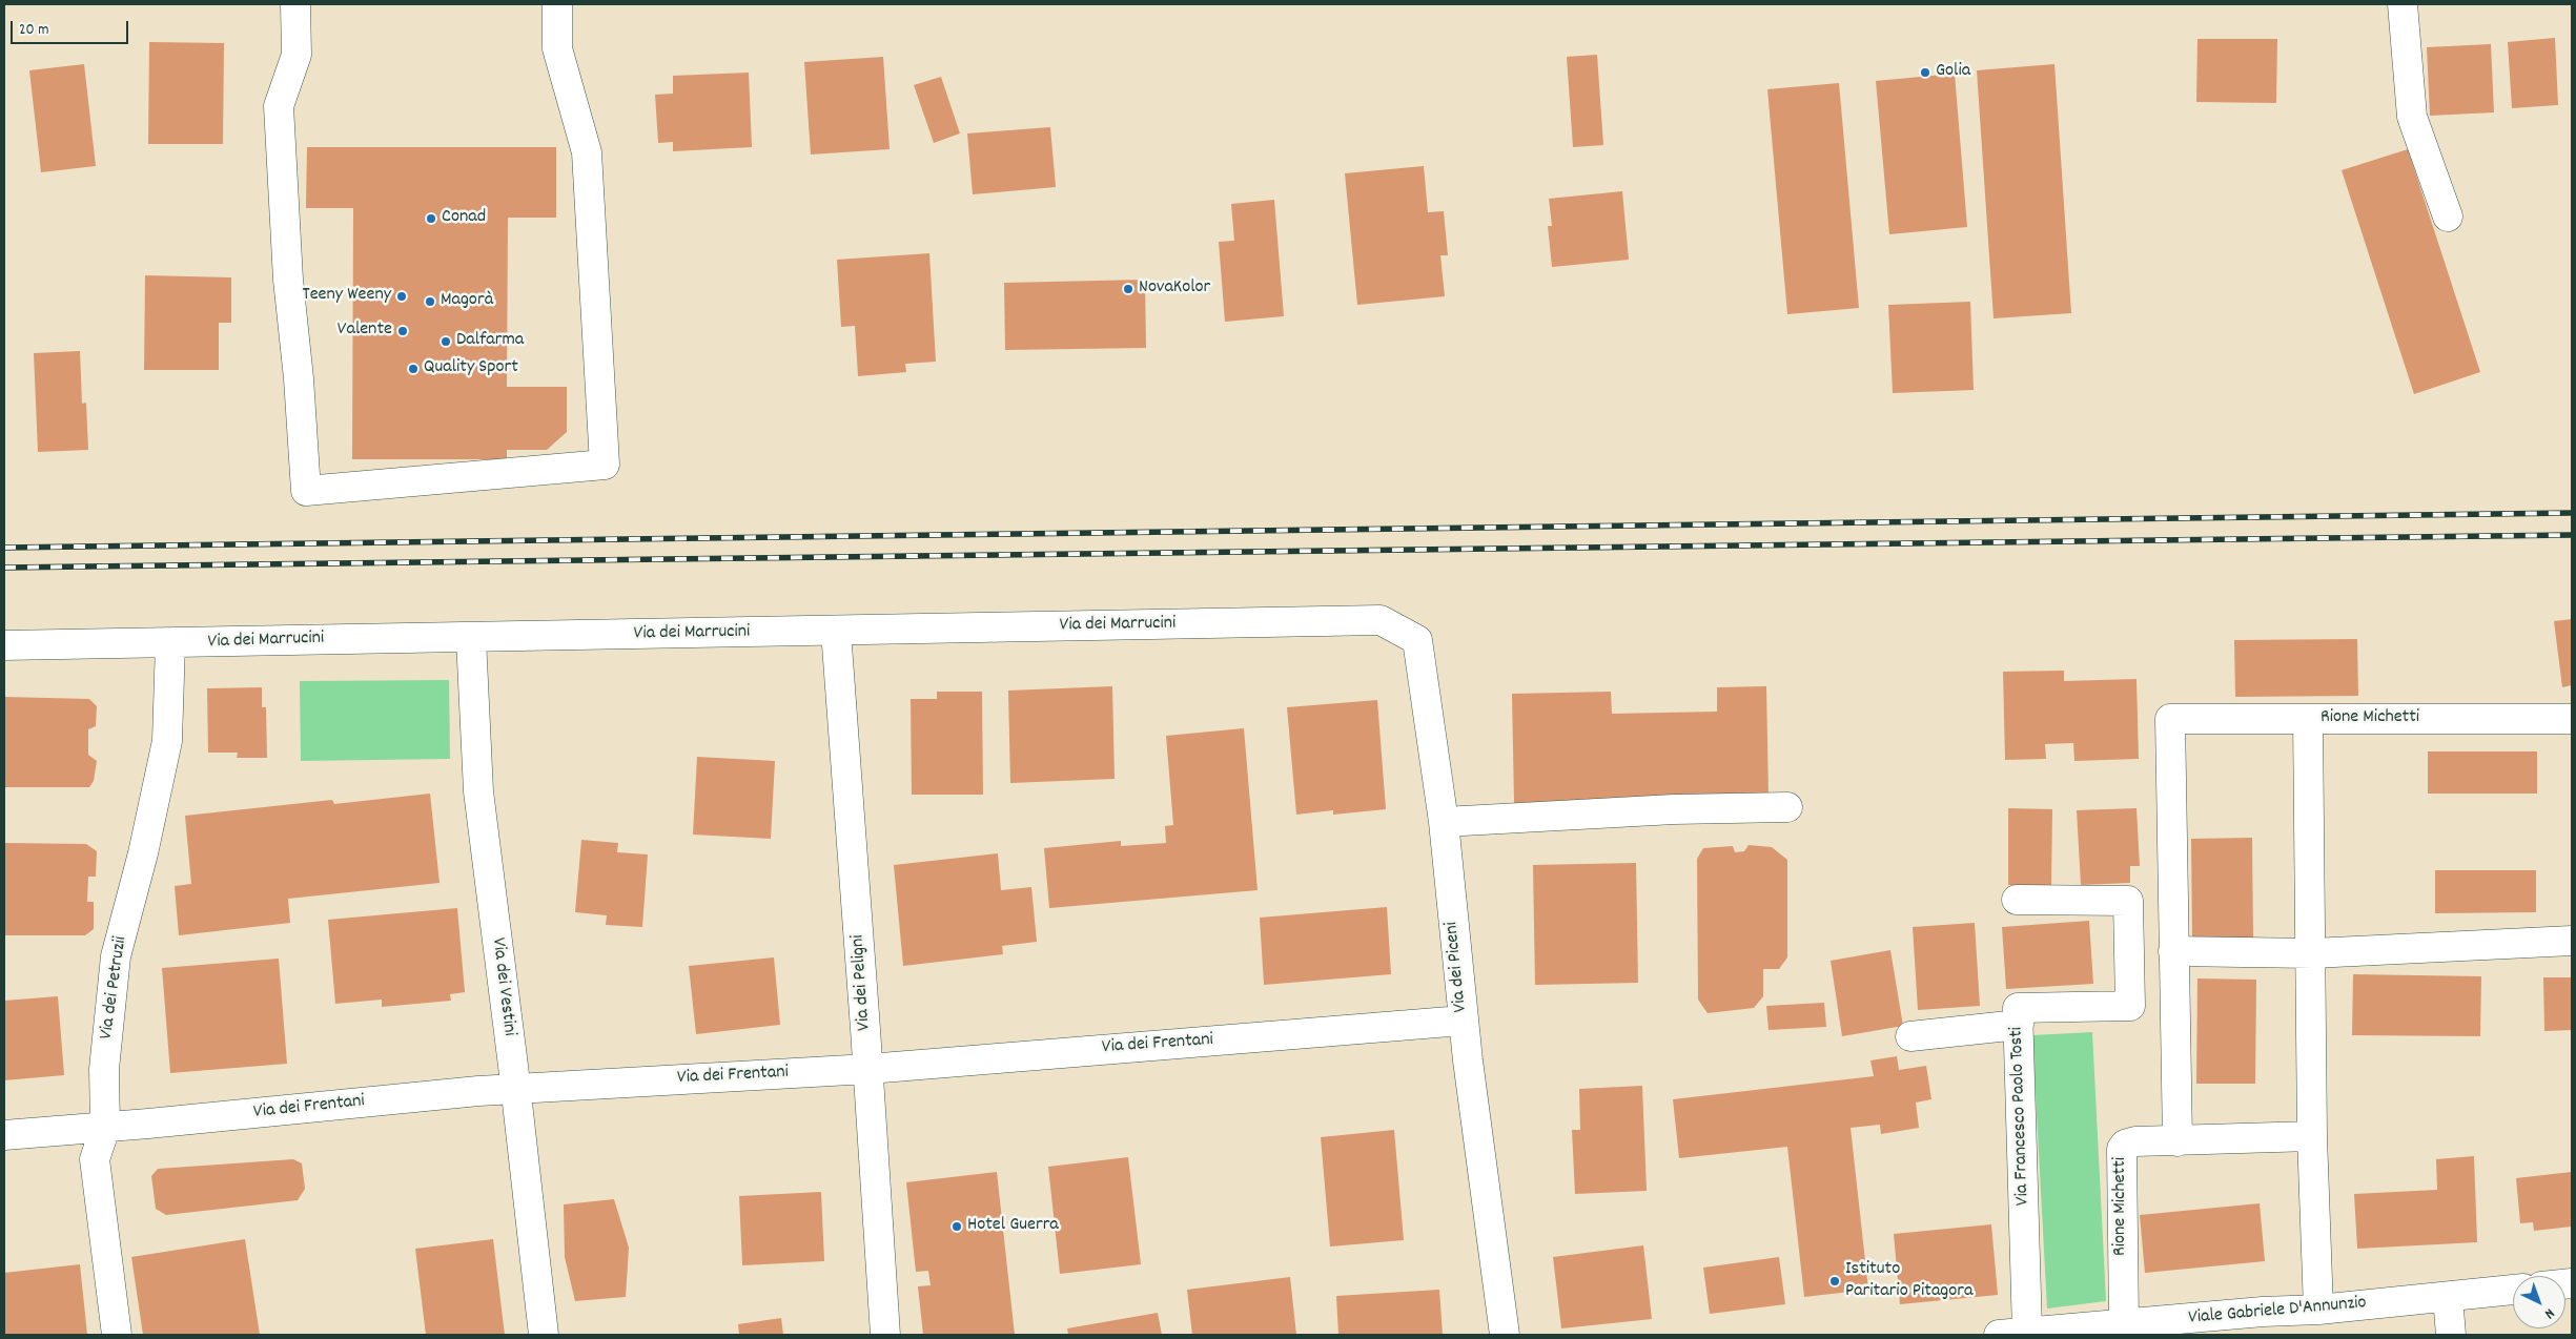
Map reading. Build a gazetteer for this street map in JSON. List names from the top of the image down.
{
  "streets": {
    "street": [
      "Via dei Marrucini",
      "Rione Michetti",
      "Via dei Piceni",
      "Via dei Peligni",
      "Via dei Vestini",
      "Via dei Petruzii",
      "Via dei Frentani",
      "Via Francesco Paolo Tosti",
      "Viale Gabriele D'Annunzio"
    ]
  },
  "crossings": [
    ["Via dei Marrucini", "Via dei Piceni"],
    ["Via dei Marrucini", "Via dei Peligni"],
    ["Via dei Marrucini", "Via dei Vestini"],
    ["Via dei Marrucini", "Via dei Petruzii"],
    ["Rione Michetti", "Viale Gabriele D'Annunzio"],
    ["Via dei Piceni", "Via dei Frentani"],
    ["Via dei Peligni", "Via dei Frentani"],
    ["Via dei Vestini", "Via dei Frentani"],
    ["Via dei Petruzii", "Via dei Frentani"],
    ["Via Francesco Paolo Tosti", "Viale Gabriele D'Annunzio"]
  ],
  "places": [
    "Golia",
    "Conad",
    "NovaKolor",
    "Teeny Weeny",
    "Magorà",
    "Valente",
    "Dalfarma",
    "Quality Sport",
    "Hotel Guerra",
    "Istituto Paritario Pitagora"
  ],
  "scale_bar": "20 m",
  "north": "bottom right"
}
